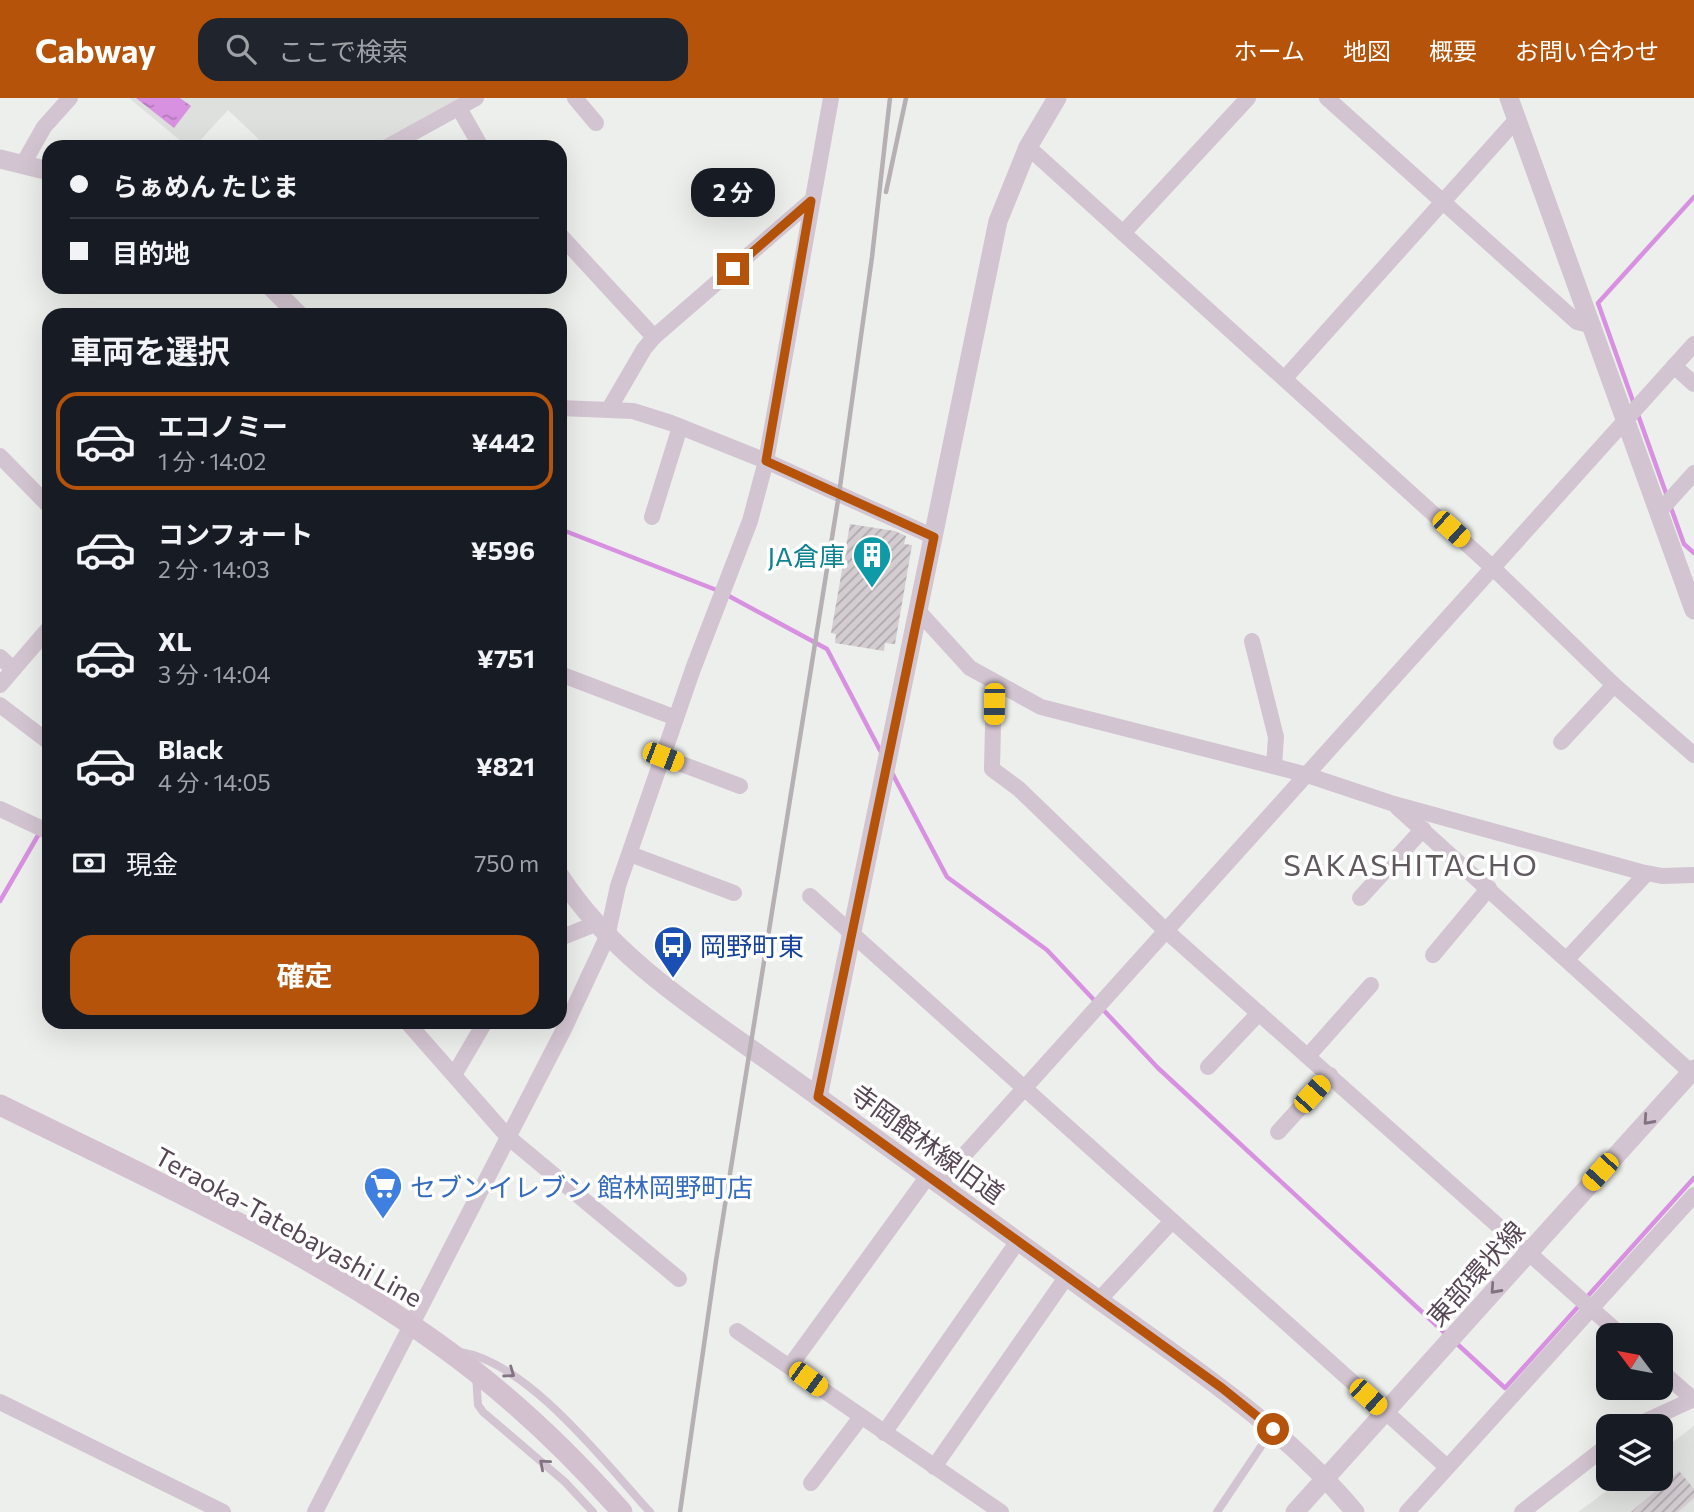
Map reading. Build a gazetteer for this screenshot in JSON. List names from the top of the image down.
{
  "streets": {
    "main road": ["Teraoka-Tatebayashi Line"],
    "street": ["寺岡館林線旧道", "東部環状線"]
  },
  "crossings": [
    ["寺岡館林線旧道", "東部環状線"]
  ],
  "districts": ["SAKASHITACHO"],
  "places": {
    "building": ["JA倉庫"],
    "bus stop": ["岡野町東"],
    "supermarket": ["セブンイレブン 館林岡野町店"]
  },
  "north": "top left",
  "page": {
    "header": "Cabway",
    "search": "ここで検索",
    "nav": [
      "ホーム",
      "地図",
      "概要",
      "お問い合わせ"
    ],
    "banner": ["らぁめん たじま", "目的地"],
    "bubble": "2 分",
    "heading": "車両を選択",
    "list": [
      {
        "name": "エコノミー",
        "note": "1 分 · 14:02",
        "value": "¥442"
      },
      {
        "name": "コンフォート",
        "note": "2 分 · 14:03",
        "value": "¥596"
      },
      {
        "name": "XL",
        "note": "3 分 · 14:04",
        "value": "¥751"
      },
      {
        "name": "Black",
        "note": "4 分 · 14:05",
        "value": "¥821"
      }
    ],
    "pay": ["現金", "750 m"],
    "buttons": "確定"
  }
}
